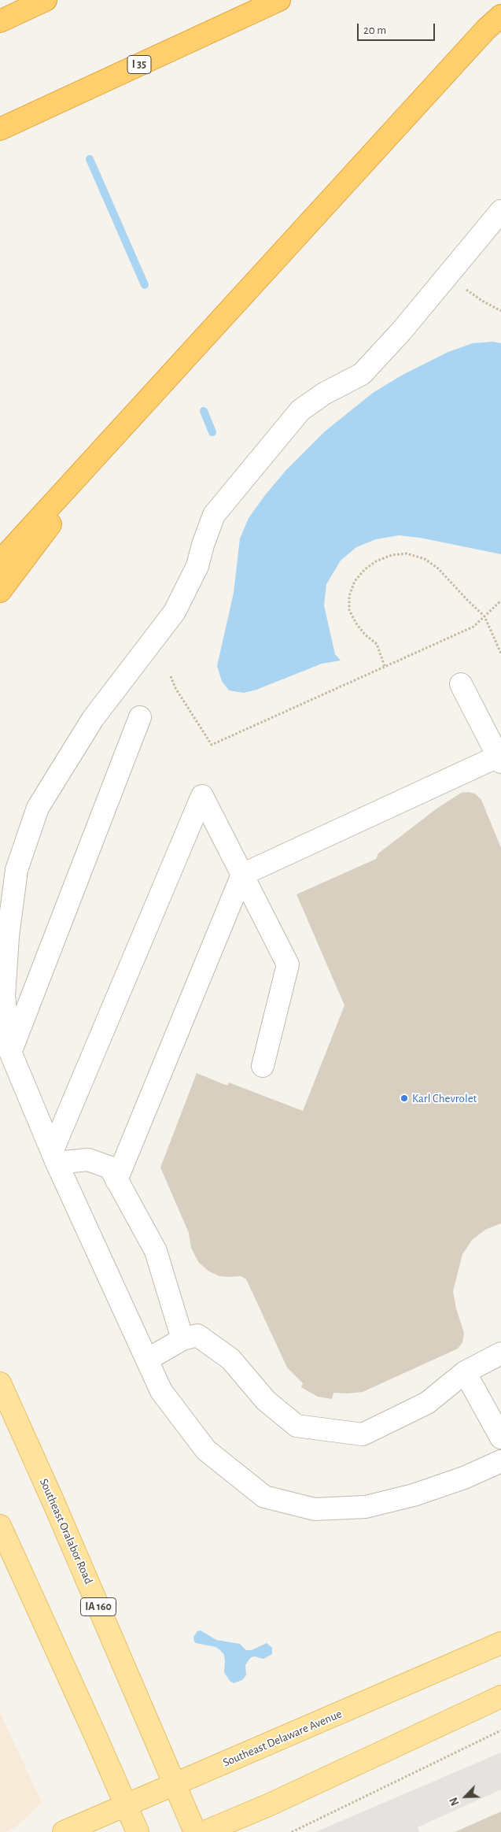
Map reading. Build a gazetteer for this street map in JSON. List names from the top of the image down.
{
  "streets": {
    "highway": ["I 35"],
    "main road": ["Southeast Oralabor Road", "IA 160", "Southeast Delaware Avenue"]
  },
  "crossings": [
    ["Southeast Oralabor Road", "Southeast Delaware Avenue"]
  ],
  "places": ["Karl Chevrolet"],
  "scale_bar": "20 m",
  "north": "bottom left"
}
